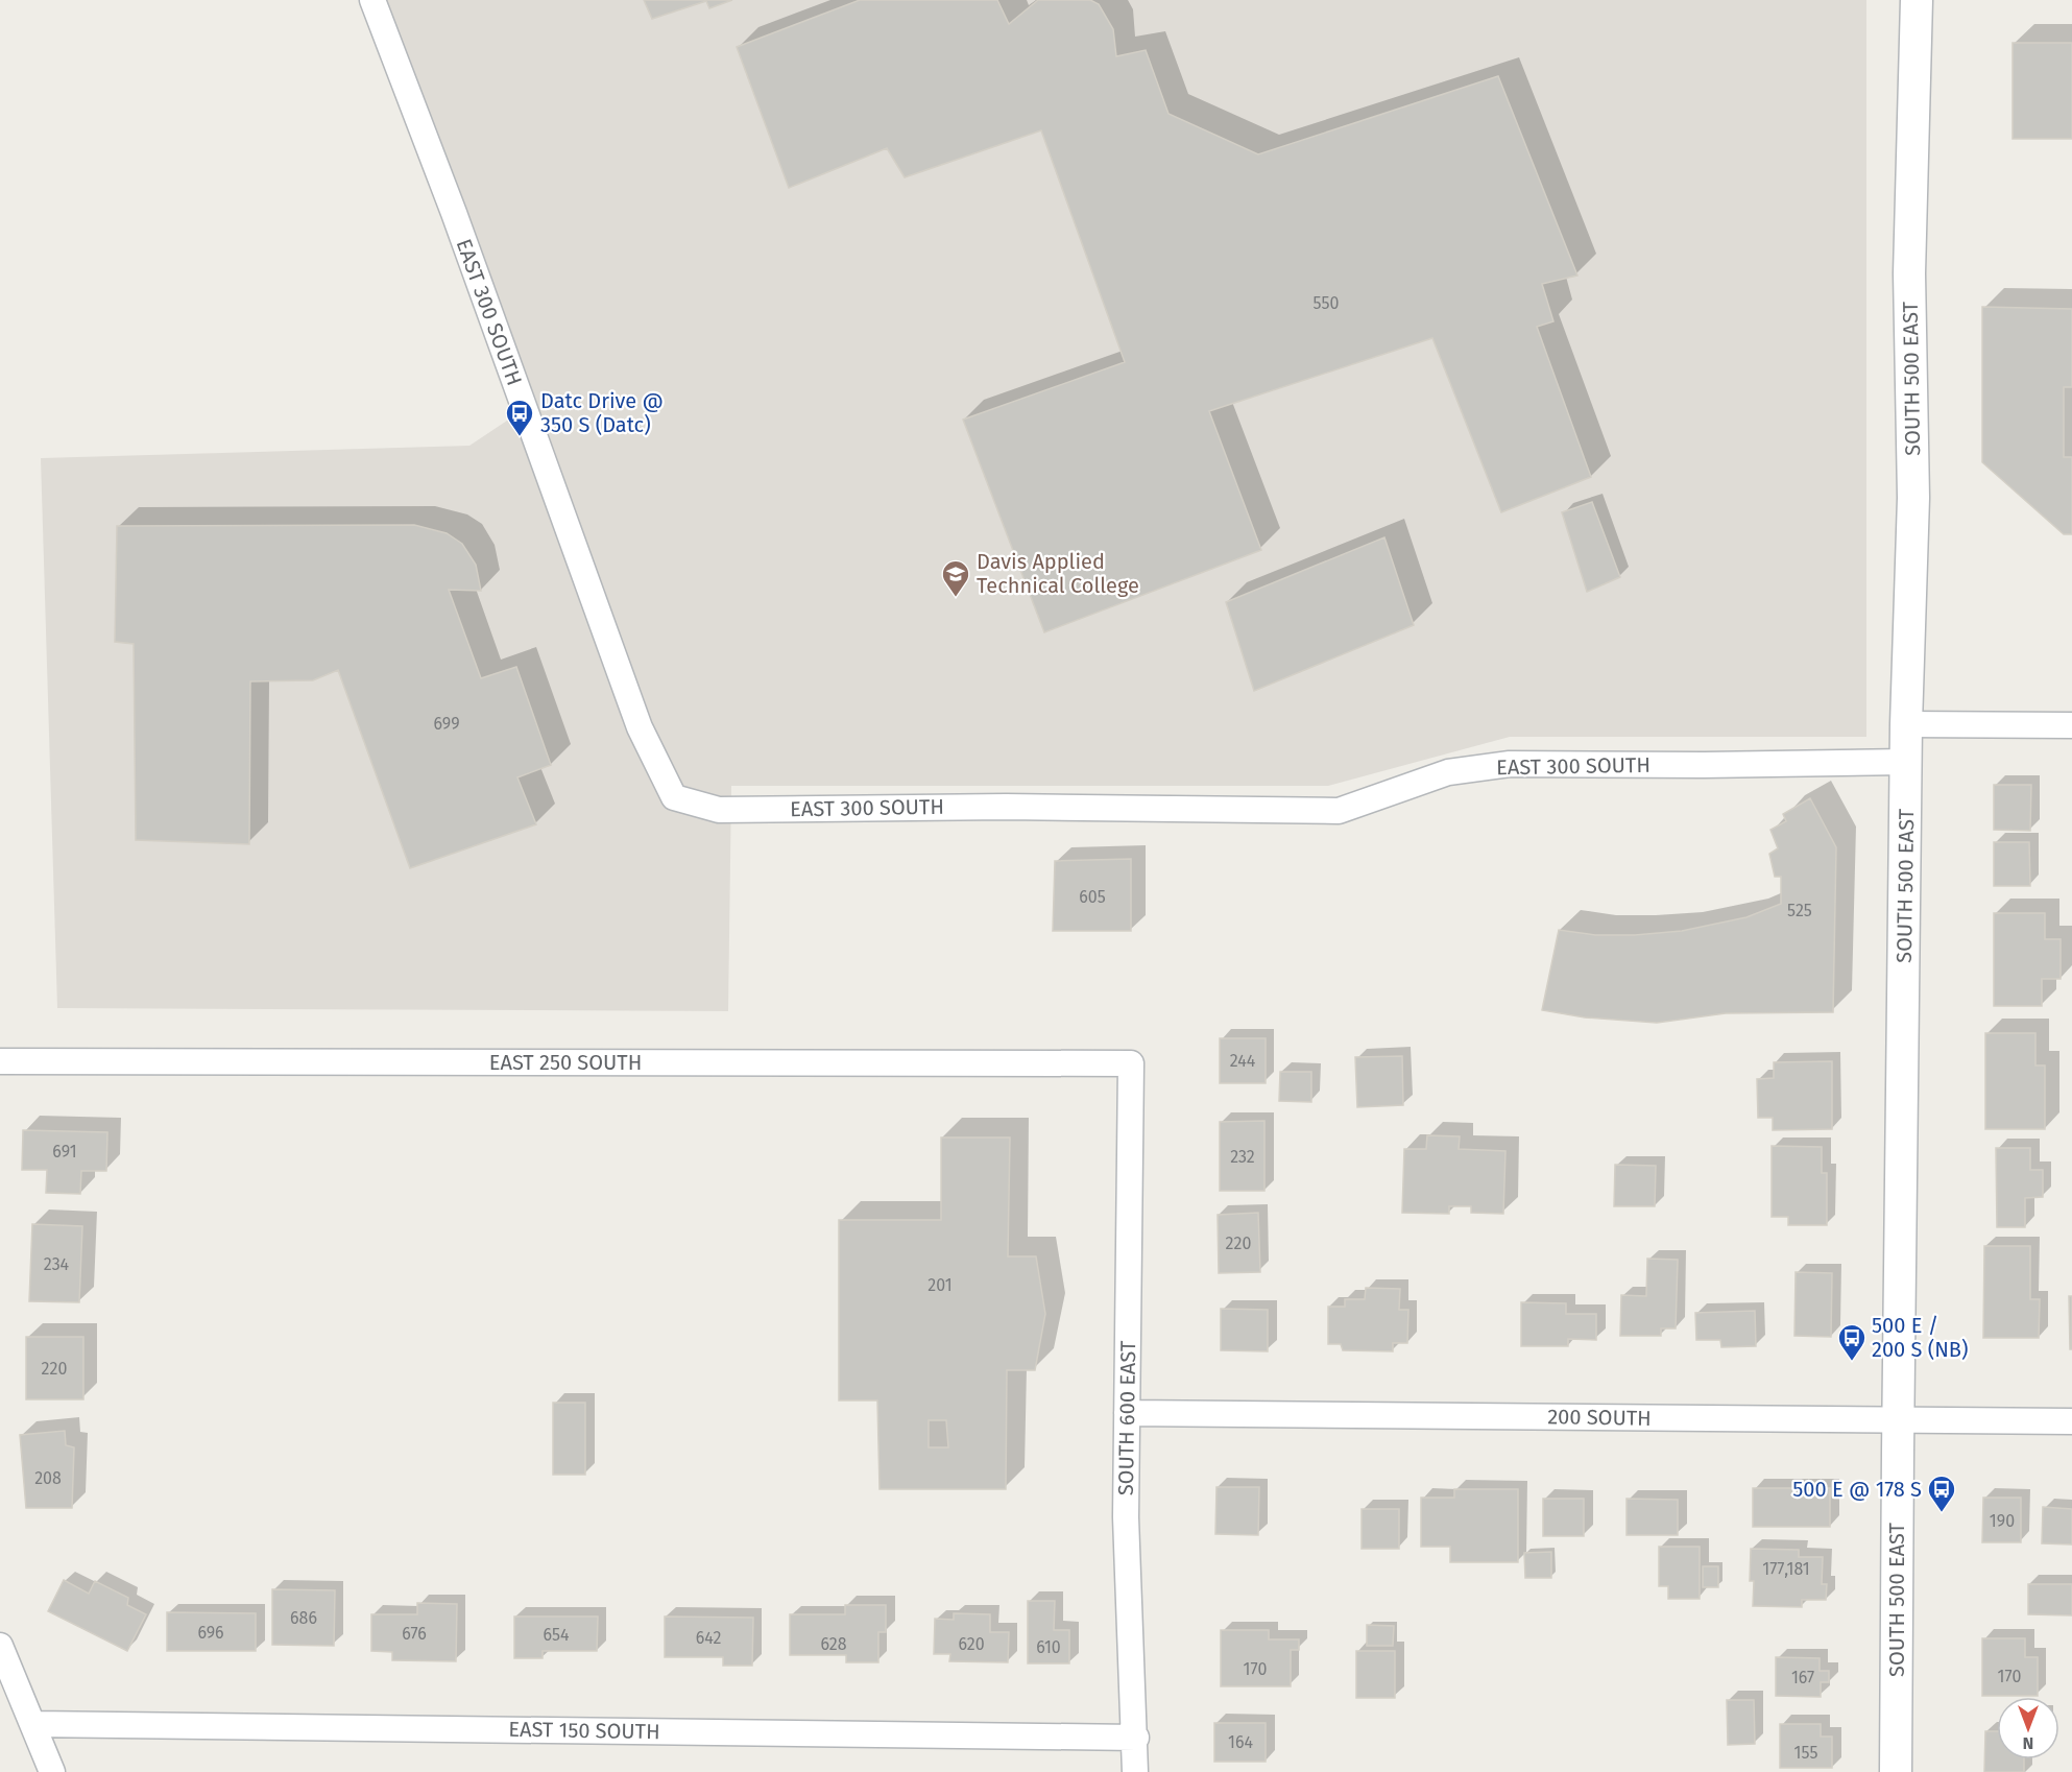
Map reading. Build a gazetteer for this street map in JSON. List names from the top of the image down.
{
  "streets": {
    "street": [
      "EAST 300 SOUTH",
      "SOUTH 500 EAST",
      "EAST 250 SOUTH",
      "200 SOUTH",
      "SOUTH 600 EAST",
      "EAST 150 SOUTH"
    ]
  },
  "crossings": [
    ["EAST 300 SOUTH", "SOUTH 500 EAST"],
    ["SOUTH 500 EAST", "200 SOUTH"],
    ["EAST 250 SOUTH", "SOUTH 600 EAST"],
    ["200 SOUTH", "SOUTH 600 EAST"],
    ["SOUTH 600 EAST", "EAST 150 SOUTH"]
  ],
  "places": {
    "bus stop": ["Datc Drive @ 350 S (Datc)", "500 E / 200 S (NB)", "500 E @ 178 S"],
    "school or university": ["Davis Applied Technical College"]
  },
  "house_numbers": [
    "550",
    "699",
    "605",
    "525",
    "244",
    "691",
    "232",
    "220",
    "234",
    "201",
    "220",
    "208",
    "190",
    "177,181",
    "686",
    "696",
    "676",
    "654",
    "642",
    "628",
    "620",
    "610",
    "170",
    "170",
    "167",
    "164",
    "155"
  ],
  "north": "bottom"
}
